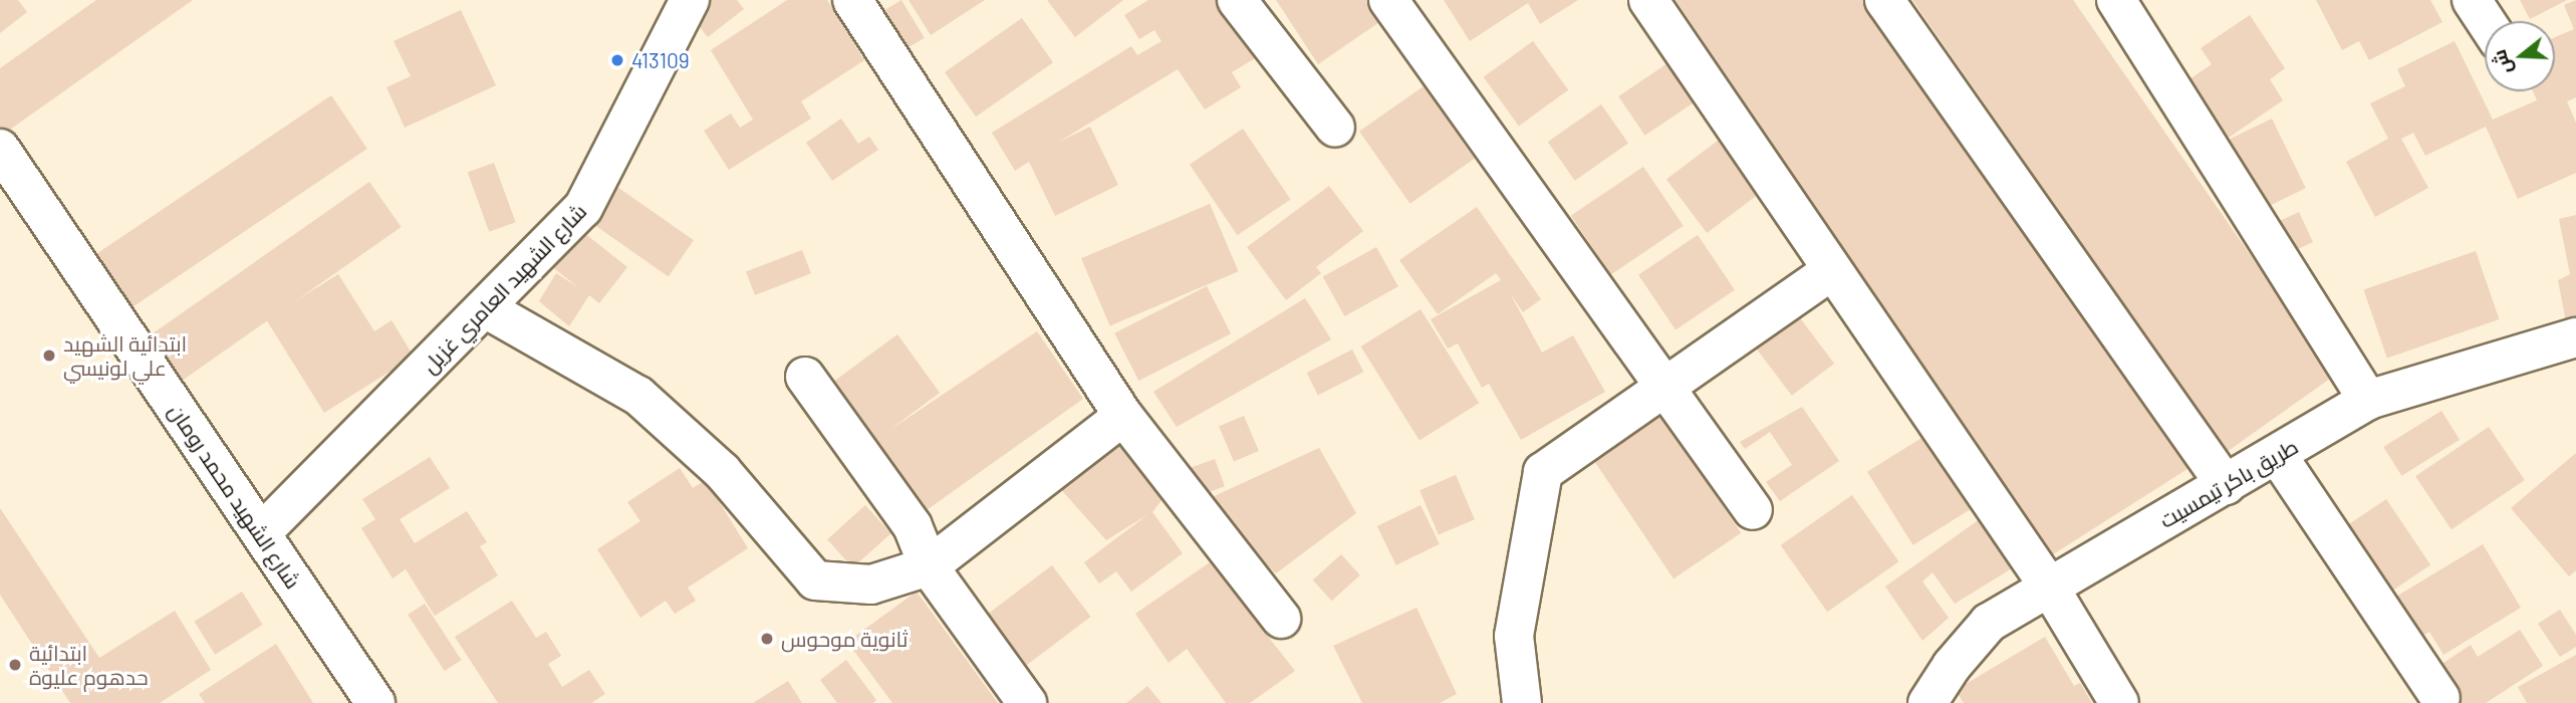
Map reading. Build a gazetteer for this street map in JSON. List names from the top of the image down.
{
  "streets": {
    "street": ["شارع الشهيد العامري غزيل", "طريق باكر تيمسيت", "شارع الشهيد محمد رومان"]
  },
  "crossings": [
    ["شارع الشهيد العامري غزيل", "شارع الشهيد محمد رومان"]
  ],
  "places": [
    "413109",
    "ابتدائية الشهيد علي لونيسي",
    "ثانوية موحوس",
    "ابتدائية حدهوم عليوة"
  ],
  "north": "left"
}
